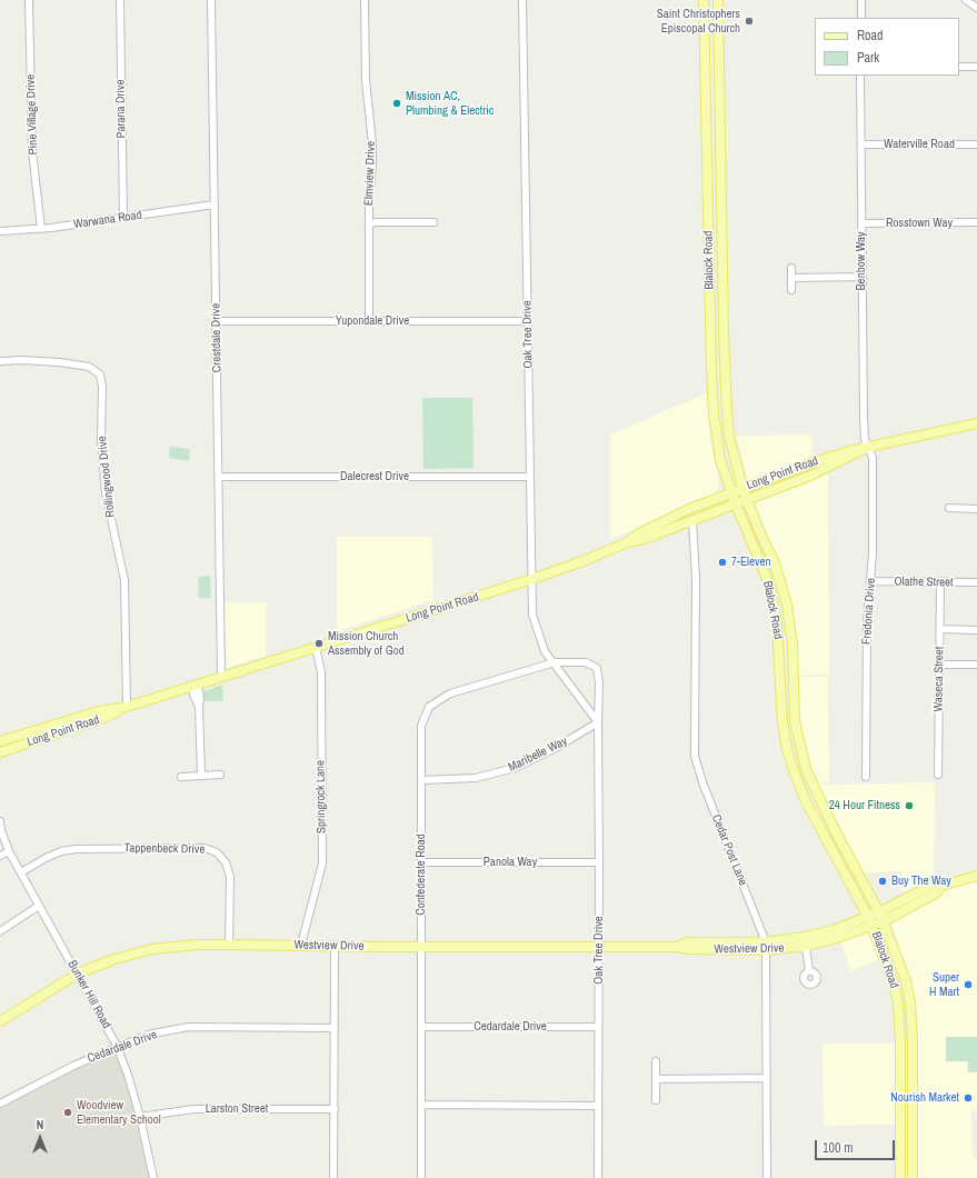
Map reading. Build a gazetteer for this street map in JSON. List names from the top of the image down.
{
  "streets": {
    "main road": ["Blalock Road", "Long Point Road", "Westview Drive"],
    "street": [
      "Parana Drive",
      "Pine Village Drive",
      "Waterville Road",
      "Elmview Drive",
      "Warwana Road",
      "Rosstown Way",
      "Benbow Way",
      "Yupondale Drive",
      "Oak Tree Drive",
      "Crestdale Drive",
      "Rollingwood Drive",
      "Dalecrest Drive",
      "Olathe Street",
      "Fredonia Drive",
      "Waseca Street",
      "Maribelle Way",
      "Springrock Lane",
      "Tappenbeck Drive",
      "Cedar Post Lane",
      "Panola Way",
      "Confederate Road",
      "Bunker Hill Road",
      "Cedardale Drive",
      "Larston Street"
    ]
  },
  "crossings": [
    ["Parana Drive", "Warwana Road"],
    ["Pine Village Drive", "Warwana Road"],
    ["Waterville Road", "Benbow Way"],
    ["Elmview Drive", "Yupondale Drive"],
    ["Warwana Road", "Crestdale Drive"],
    ["Rosstown Way", "Benbow Way"],
    ["Blalock Road", "Long Point Road"],
    ["Blalock Road", "Westview Drive"],
    ["Benbow Way", "Long Point Road"],
    ["Benbow Way", "Fredonia Drive"],
    ["Yupondale Drive", "Oak Tree Drive"],
    ["Yupondale Drive", "Crestdale Drive"],
    ["Oak Tree Drive", "Long Point Road"],
    ["Oak Tree Drive", "Dalecrest Drive"],
    ["Oak Tree Drive", "Maribelle Way"],
    ["Oak Tree Drive", "Panola Way"],
    ["Oak Tree Drive", "Confederate Road"],
    ["Oak Tree Drive", "Westview Drive"],
    ["Oak Tree Drive", "Cedardale Drive"],
    ["Crestdale Drive", "Long Point Road"],
    ["Crestdale Drive", "Dalecrest Drive"],
    ["Long Point Road", "Rollingwood Drive"],
    ["Long Point Road", "Fredonia Drive"],
    ["Long Point Road", "Springrock Lane"],
    ["Long Point Road", "Cedar Post Lane"],
    ["Olathe Street", "Fredonia Drive"],
    ["Olathe Street", "Waseca Street"],
    ["Maribelle Way", "Confederate Road"],
    ["Springrock Lane", "Westview Drive"],
    ["Tappenbeck Drive", "Westview Drive"],
    ["Tappenbeck Drive", "Bunker Hill Road"],
    ["Cedar Post Lane", "Westview Drive"],
    ["Panola Way", "Confederate Road"],
    ["Confederate Road", "Westview Drive"],
    ["Confederate Road", "Cedardale Drive"],
    ["Westview Drive", "Bunker Hill Road"],
    ["Bunker Hill Road", "Cedardale Drive"],
    ["Bunker Hill Road", "Larston Street"]
  ],
  "places": [
    "Saint Christophers Episcopal Church",
    "Mission AC, Plumbing & Electric",
    "7-Eleven",
    "Mission Church Assembly of God",
    "24 Hour Fitness",
    "Buy The Way",
    "Super H Mart",
    "Nourish Market",
    "Woodview Elementary School"
  ],
  "legend": ["Road", "Park"],
  "scale_bar": "100 m",
  "north": "top"
}
